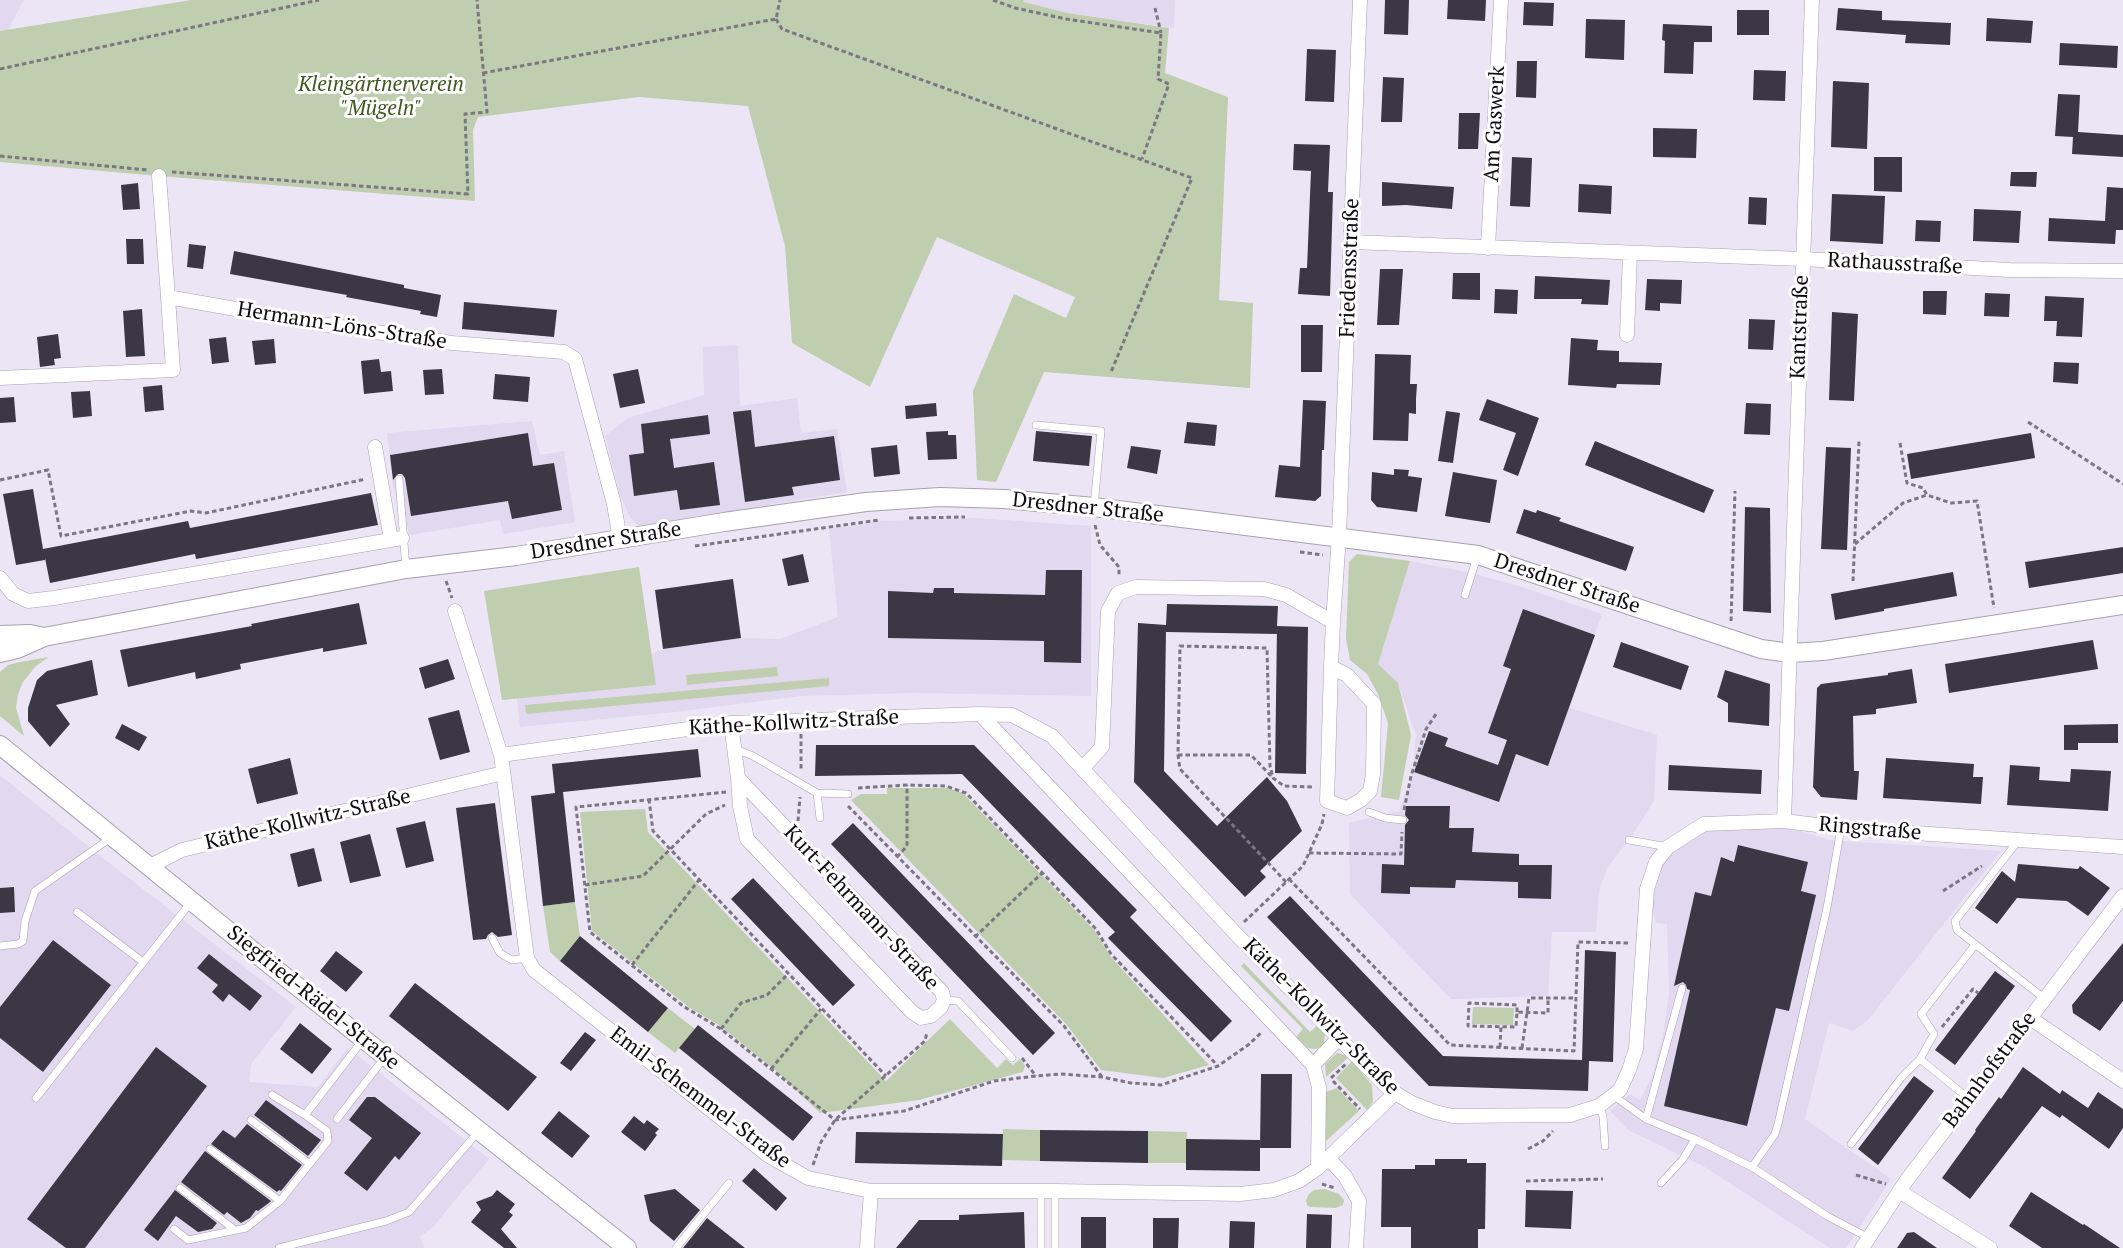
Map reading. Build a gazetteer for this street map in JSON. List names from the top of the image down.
{
  "streets": {
    "street": [
      "Am Gaswerk",
      "Rathausstraße",
      "Friedensstraße",
      "Hermann-Löns-Straße",
      "Kantstraße",
      "Dresdner Straße",
      "Käthe-Kollwitz-Straße",
      "Ringstraße",
      "Kurt-Fehrmann-Straße",
      "Siegfried-Rädel-Straße",
      "Bahnhofstraße",
      "Emil-Schemmel-Straße"
    ]
  },
  "crossings": [
    ["Am Gaswerk", "Rathausstraße"],
    ["Rathausstraße", "Friedensstraße"],
    ["Rathausstraße", "Kantstraße"],
    ["Friedensstraße", "Dresdner Straße"],
    ["Hermann-Löns-Straße", "Dresdner Straße"],
    ["Kantstraße", "Dresdner Straße"],
    ["Käthe-Kollwitz-Straße", "Ringstraße"],
    ["Käthe-Kollwitz-Straße", "Kurt-Fehrmann-Straße"],
    ["Käthe-Kollwitz-Straße", "Siegfried-Rädel-Straße"],
    ["Käthe-Kollwitz-Straße", "Emil-Schemmel-Straße"]
  ],
  "parks": ["Kleingärtnerverein \"Mügeln\""]
}
